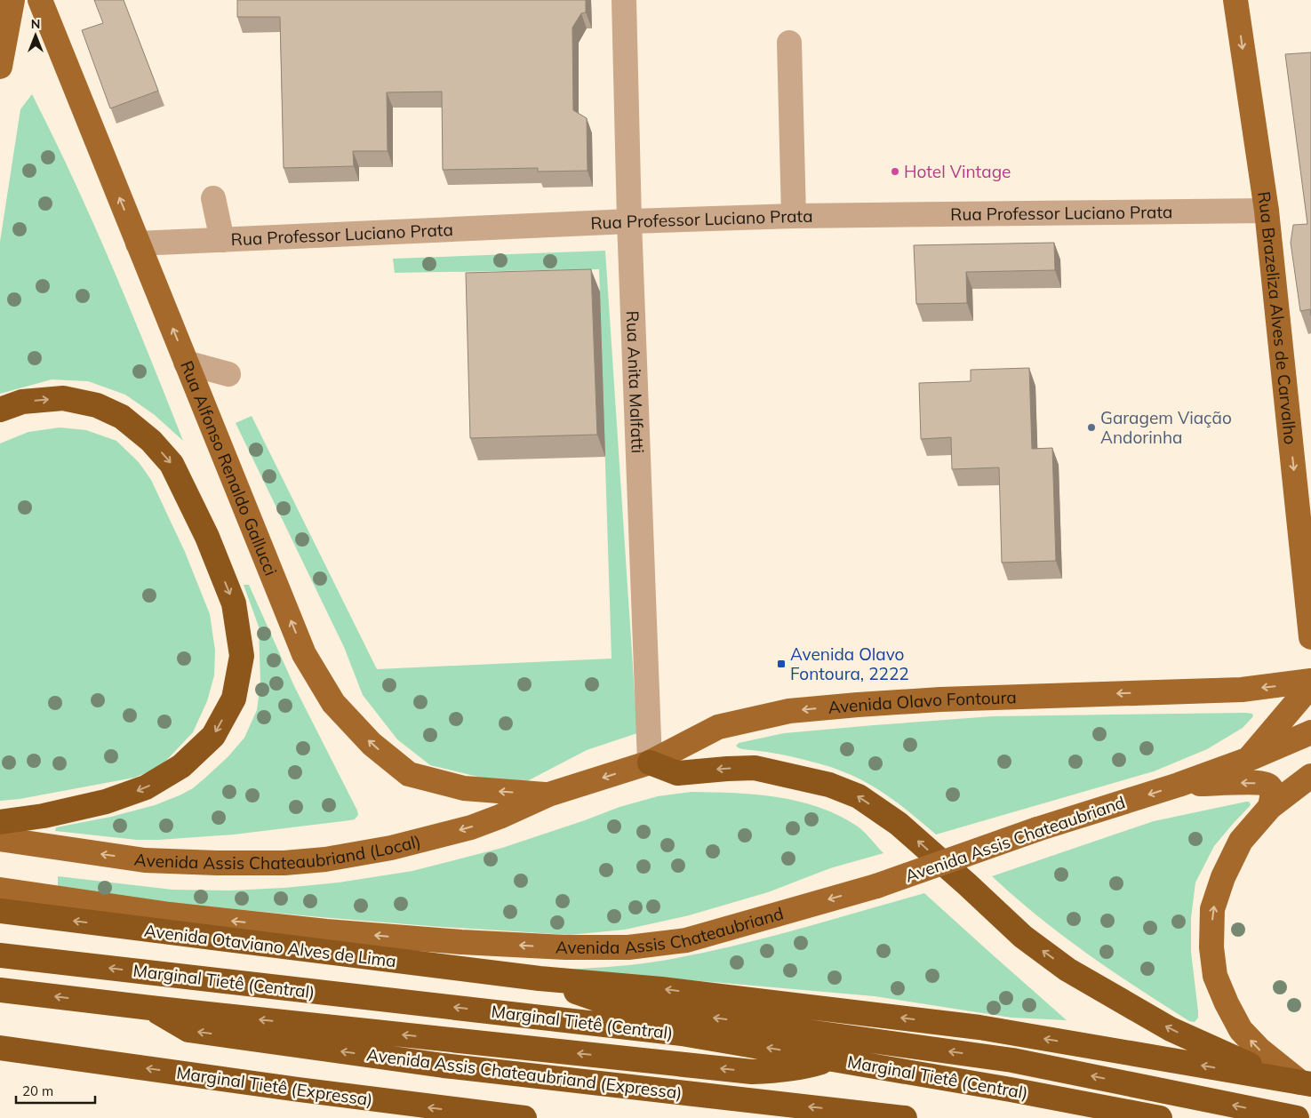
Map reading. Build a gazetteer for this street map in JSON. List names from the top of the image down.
{
  "streets": {
    "highway": [
      "Avenida Assis Chateaubriand",
      "Avenida Otaviano Alves de Lima",
      "Marginal Tietê (Central)",
      "Avenida Assis Chateaubriand (Expressa)",
      "Marginal Tietê (Expressa)"
    ],
    "main road": [
      "Rua Brazeliza Alves de Carvalho",
      "Rua Alfonso Renaldo Gallucci",
      "Avenida Olavo Fontoura",
      "Avenida Assis Chateaubriand (Local)"
    ],
    "street": ["Rua Professor Luciano Prata", "Rua Anita Malfatti"]
  },
  "crossings": [
    ["Rua Professor Luciano Prata", "Rua Brazeliza Alves de Carvalho"],
    ["Rua Professor Luciano Prata", "Rua Anita Malfatti"],
    ["Rua Professor Luciano Prata", "Rua Alfonso Renaldo Gallucci"],
    ["Rua Anita Malfatti", "Avenida Olavo Fontoura"],
    ["Rua Alfonso Renaldo Gallucci", "Avenida Olavo Fontoura"],
    ["Rua Alfonso Renaldo Gallucci", "Avenida Assis Chateaubriand (Local)"],
    ["Avenida Olavo Fontoura", "Avenida Assis Chateaubriand (Local)"],
    ["Avenida Assis Chateaubriand", "Avenida Otaviano Alves de Lima"]
  ],
  "one_way": [
    "Rua Brazeliza Alves de Carvalho",
    "Rua Alfonso Renaldo Gallucci",
    "Avenida Olavo Fontoura",
    "Avenida Assis Chateaubriand",
    "Avenida Assis Chateaubriand (Local)"
  ],
  "places": {
    "other": ["Hotel Vintage", "Garagem Viação Andorinha"],
    "transit": ["Avenida Olavo Fontoura, 2222"]
  },
  "scale_bar": "20 m",
  "north": "top"
}
